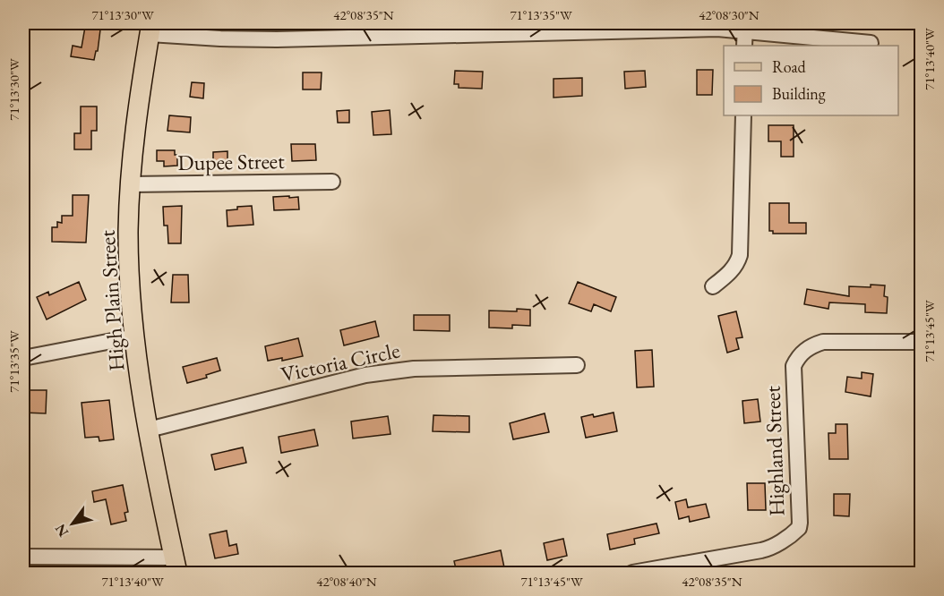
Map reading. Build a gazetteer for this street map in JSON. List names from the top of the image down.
{
  "streets": {
    "main road": ["High Plain Street"],
    "street": ["Dupee Street", "Victoria Circle", "Highland Street"]
  },
  "crossings": [
    ["Dupee Street", "High Plain Street"],
    ["High Plain Street", "Victoria Circle"]
  ],
  "legend": ["Road", "Building"],
  "north": "bottom left",
  "coordinates": [
    "71°13'30\"W",
    "42°08'35\"N",
    "71°13'35\"W",
    "42°08'30\"N",
    "71°13'40\"W",
    "71°13'45\"W",
    "42°08'40\"N"
  ]
}
